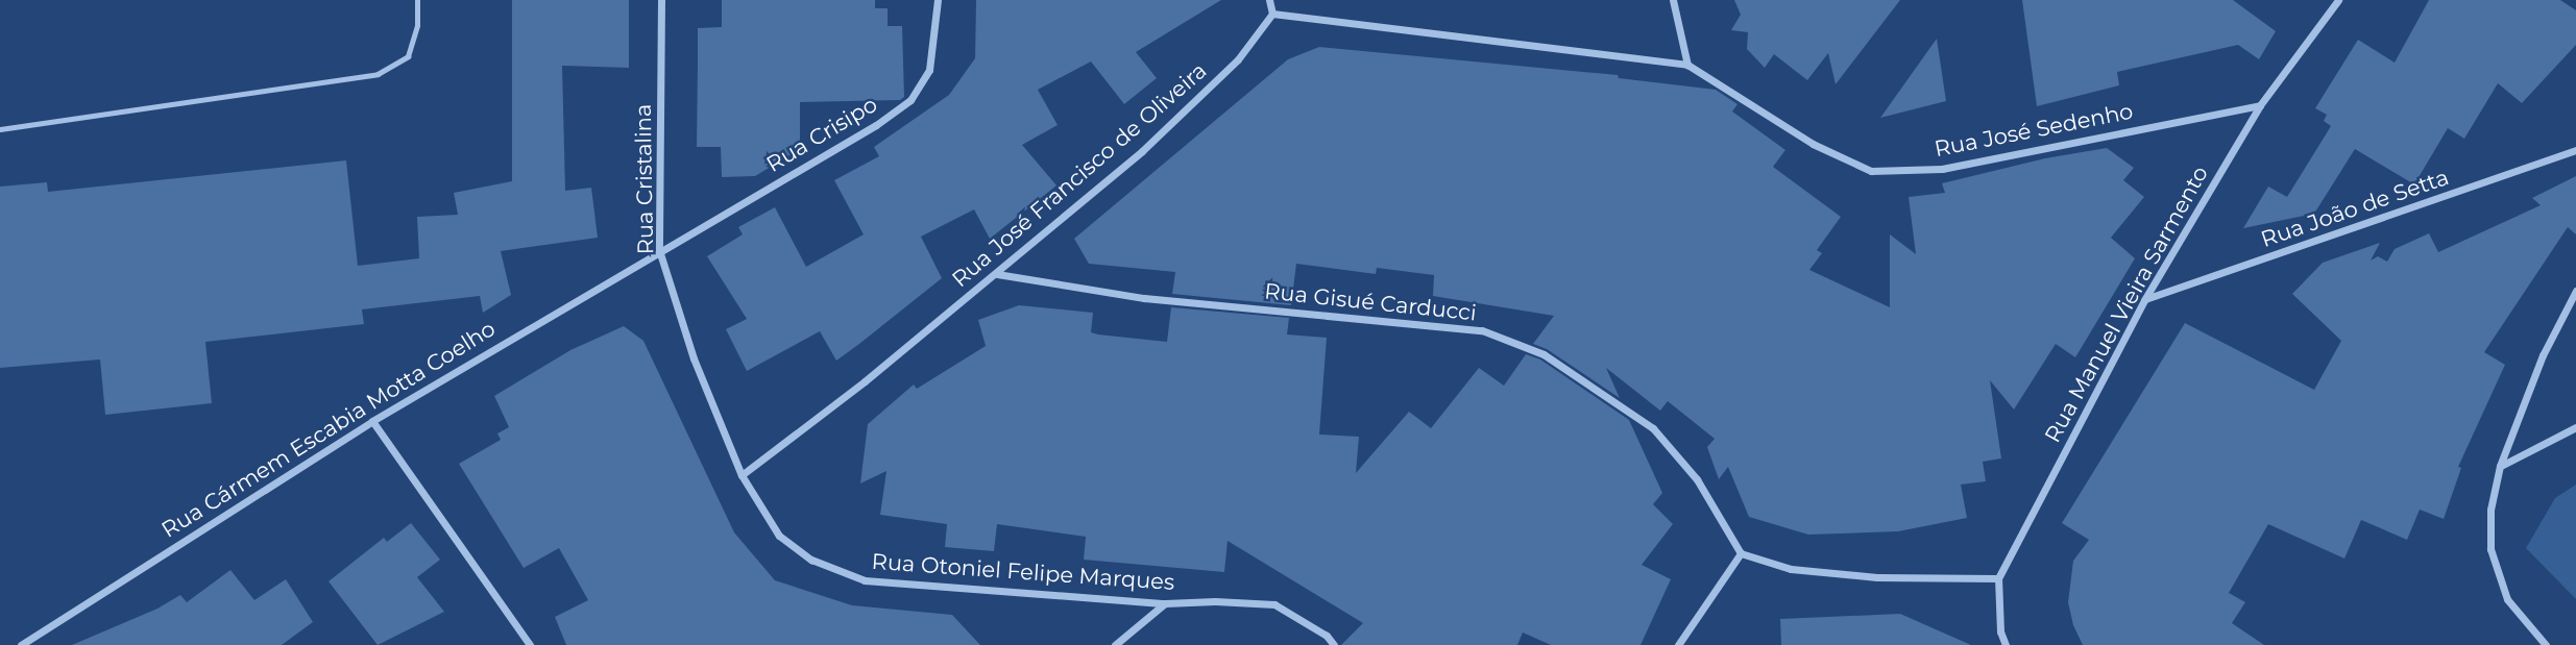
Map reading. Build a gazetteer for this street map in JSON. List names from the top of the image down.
{
  "streets": {
    "street": [
      "Rua José Sedenho",
      "Rua Crisipo",
      "Rua José Francisco de Oliveira",
      "Rua Cristalina",
      "Rua João de Setta",
      "Rua Gisué Carducci",
      "Rua Manuel Vieira Sarmento",
      "Rua Cármem Escabia Motta Coelho",
      "Rua Otoniel Felipe Marques"
    ]
  },
  "crossings": [
    ["Rua José Sedenho", "Rua Manuel Vieira Sarmento"],
    ["Rua Crisipo", "Rua Cristalina"],
    ["Rua Crisipo", "Rua Cármem Escabia Motta Coelho"],
    ["Rua José Francisco de Oliveira", "Rua Cristalina"],
    ["Rua José Francisco de Oliveira", "Rua Gisué Carducci"],
    ["Rua José Francisco de Oliveira", "Rua Otoniel Felipe Marques"],
    ["Rua Cristalina", "Rua Cármem Escabia Motta Coelho"],
    ["Rua Cristalina", "Rua Otoniel Felipe Marques"],
    ["Rua João de Setta", "Rua Manuel Vieira Sarmento"]
  ]
}
